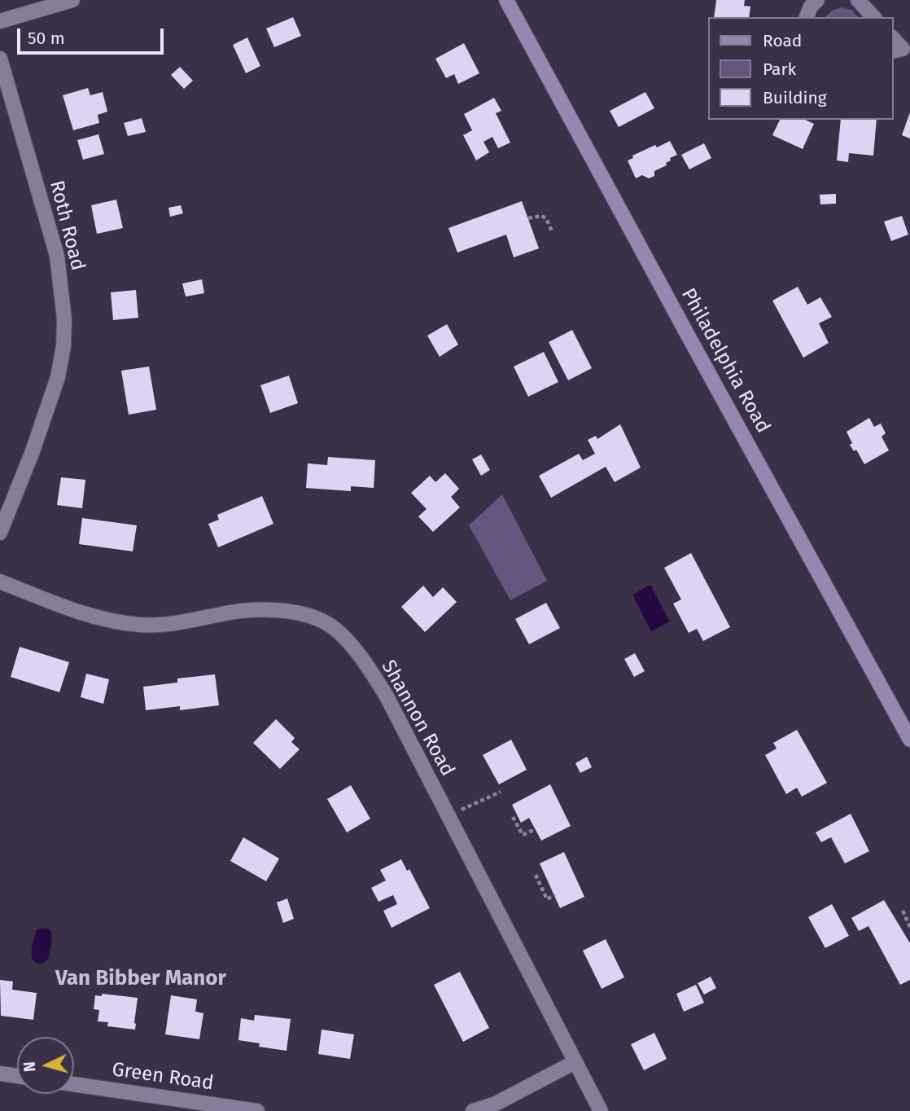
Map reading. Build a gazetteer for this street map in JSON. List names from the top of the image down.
{
  "streets": {
    "main road": ["Philadelphia Road"],
    "street": ["Roth Road", "Shannon Road", "Green Road"]
  },
  "districts": ["Van Bibber Manor"],
  "legend": ["Road", "Park", "Building"],
  "scale_bar": "50 m",
  "north": "left"
}
